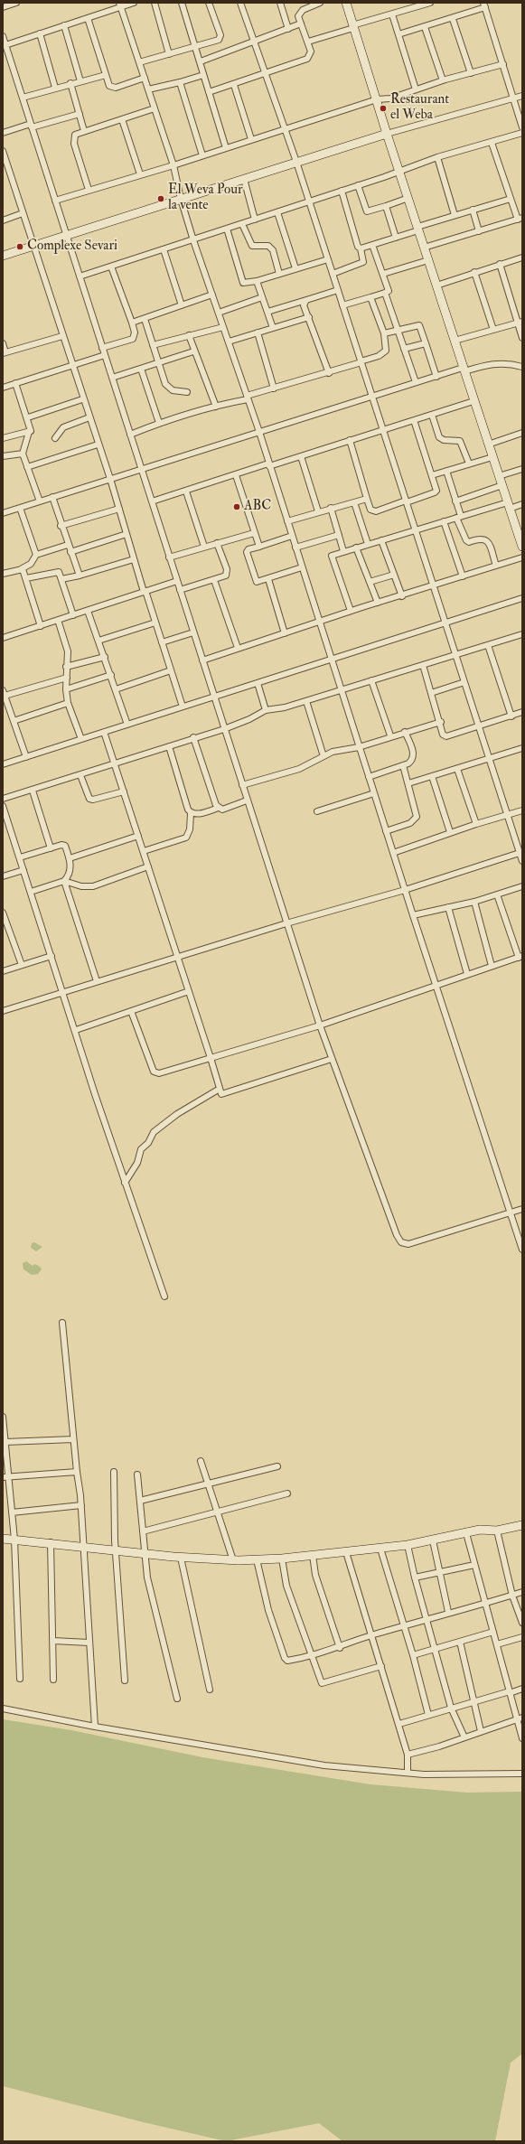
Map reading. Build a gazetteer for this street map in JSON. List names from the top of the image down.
{
  "places": [
    "Restaurant el Weba",
    "El Weva Pour la vente",
    "Complexe Sevari",
    "ABC"
  ]
}
